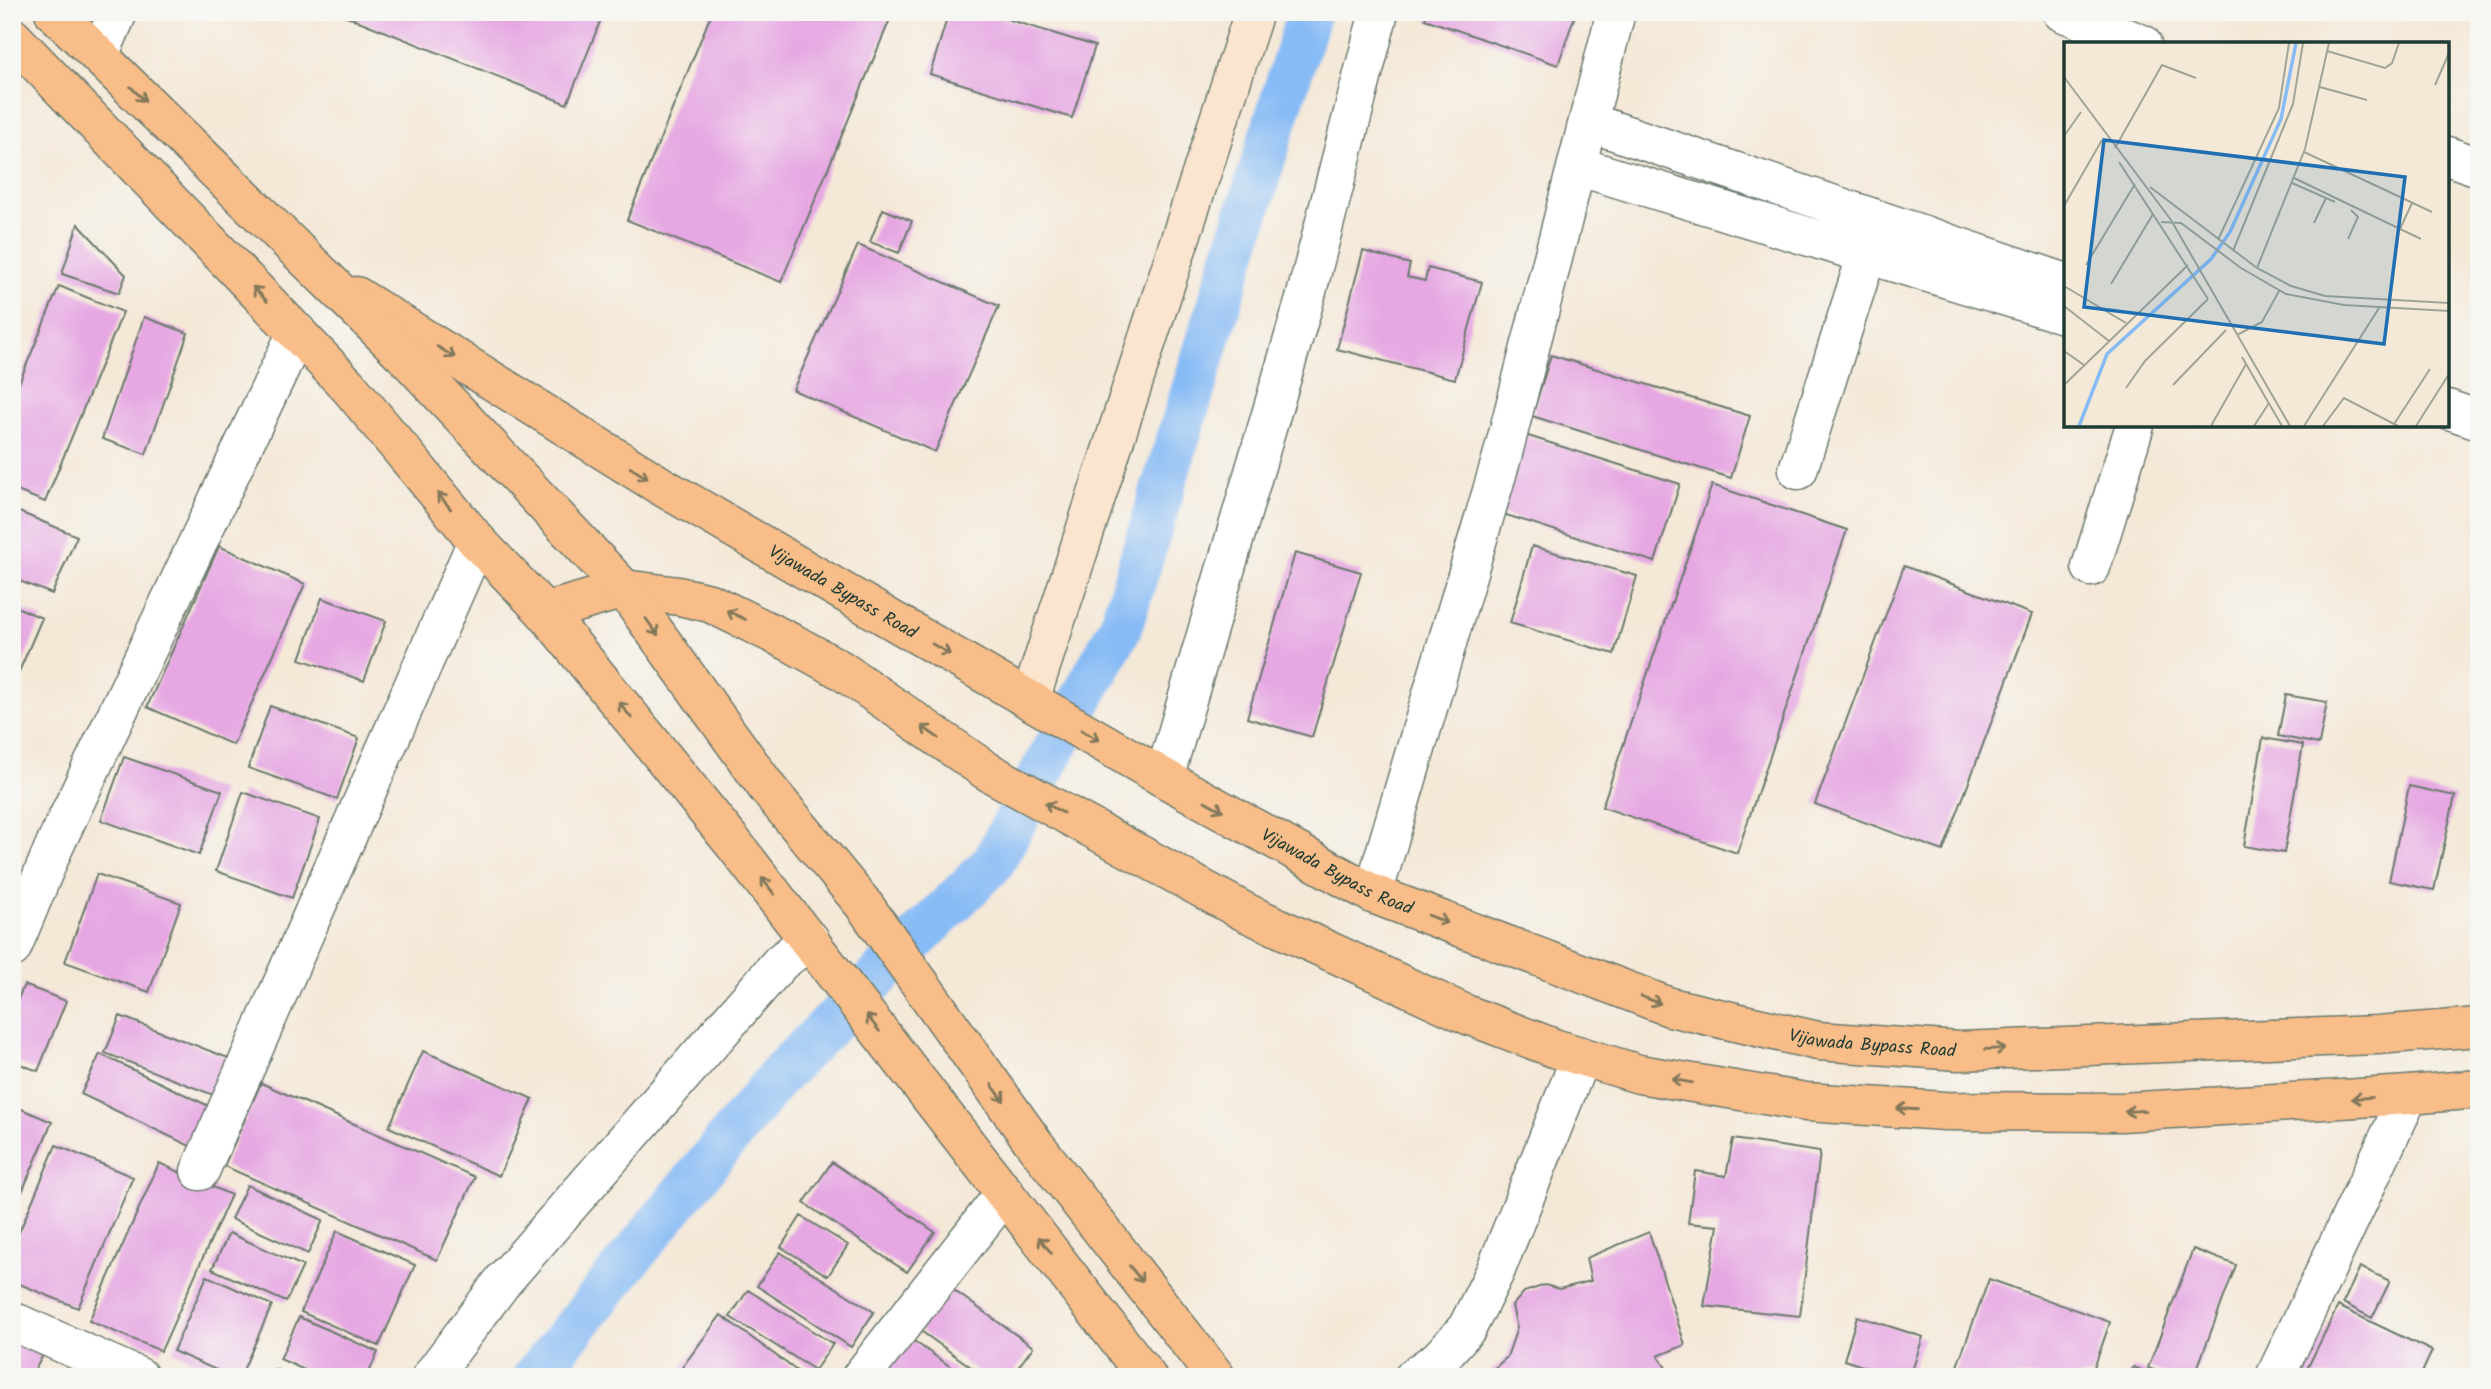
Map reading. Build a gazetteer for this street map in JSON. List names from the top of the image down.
{
  "streets": {
    "main road": ["Vijawada Bypass Road"]
  }
}
